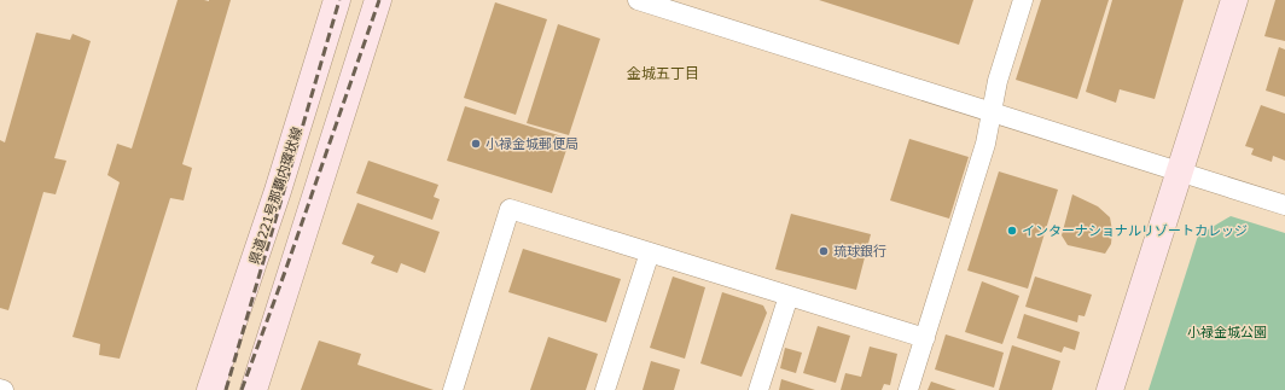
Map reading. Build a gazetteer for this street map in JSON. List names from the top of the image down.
{
  "streets": {
    "main road": ["県道221号那覇内環状線"]
  },
  "districts": ["金城五丁目"],
  "parks": ["小禄金城公園"],
  "places": ["小禄金城郵便局", "インターナショナルリゾートカレッジ", "琉球銀行"]
}
